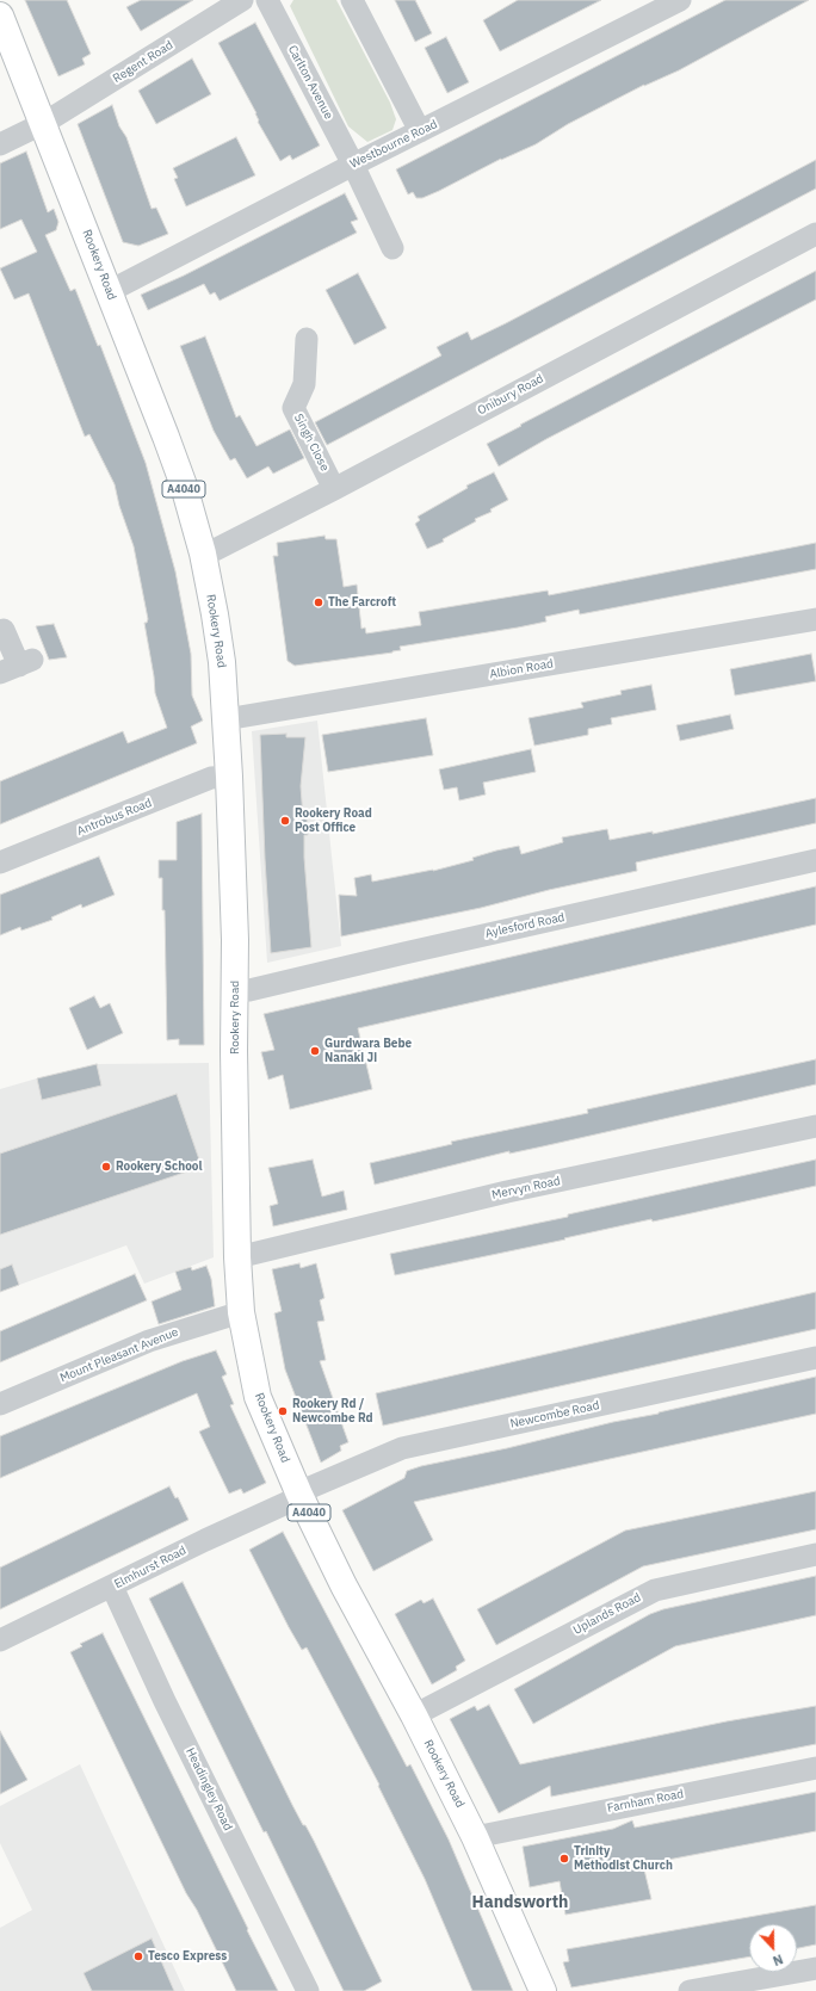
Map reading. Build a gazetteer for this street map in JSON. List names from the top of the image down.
{
  "streets": {
    "main road": ["Rookery Road", "A4040"],
    "street": [
      "Regent Road",
      "Carlton Avenue",
      "Westbourne Road",
      "Onibury Road",
      "Singh Close",
      "Albion Road",
      "Antrobus Road",
      "Aylesford Road",
      "Mervyn Road",
      "Mount Pleasant Avenue",
      "Newcombe Road",
      "Elmhurst Road",
      "Uplands Road",
      "Headingley Road",
      "Farnham Road"
    ]
  },
  "crossings": [
    ["Regent Road", "Rookery Road"],
    ["Carlton Avenue", "Westbourne Road"],
    ["Westbourne Road", "Rookery Road"],
    ["Rookery Road", "Onibury Road"],
    ["Rookery Road", "Albion Road"],
    ["Rookery Road", "Antrobus Road"],
    ["Rookery Road", "Aylesford Road"],
    ["Rookery Road", "Mervyn Road"],
    ["Rookery Road", "Mount Pleasant Avenue"],
    ["Rookery Road", "Newcombe Road"],
    ["Rookery Road", "Elmhurst Road"],
    ["Rookery Road", "Uplands Road"],
    ["Rookery Road", "Farnham Road"],
    ["Onibury Road", "Singh Close"],
    ["Newcombe Road", "Elmhurst Road"],
    ["Elmhurst Road", "Headingley Road"]
  ],
  "districts": ["Handsworth"],
  "places": [
    "The Farcroft",
    "Rookery Road Post Office",
    "Gurdwara Bebe Nanaki Ji",
    "Rookery School",
    "Rookery Rd / Newcombe Rd",
    "Trinity Methodist Church",
    "Tesco Express"
  ],
  "north": "bottom"
}
